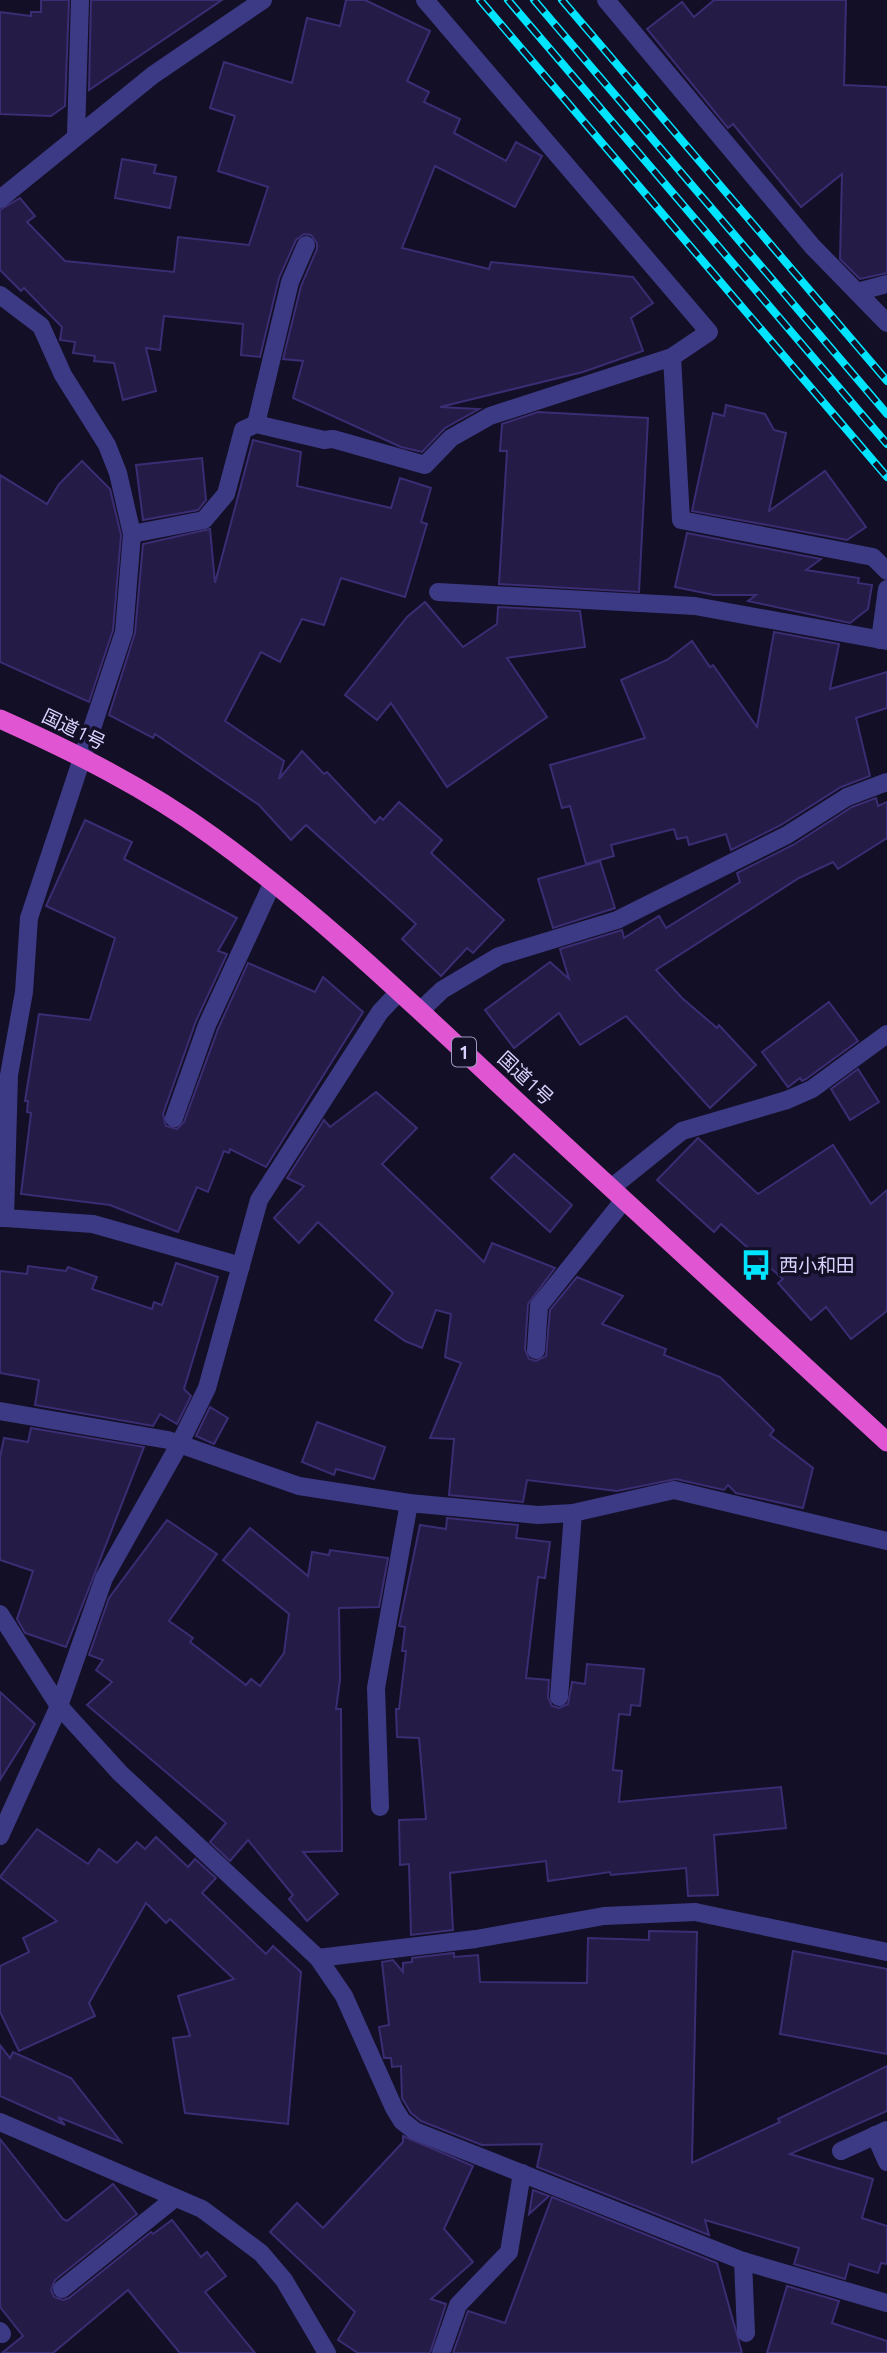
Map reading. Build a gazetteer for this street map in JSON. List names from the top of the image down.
{
  "streets": {
    "highway": ["国道1号", "1"]
  },
  "places": {
    "bus stop": ["西小和田"]
  }
}
